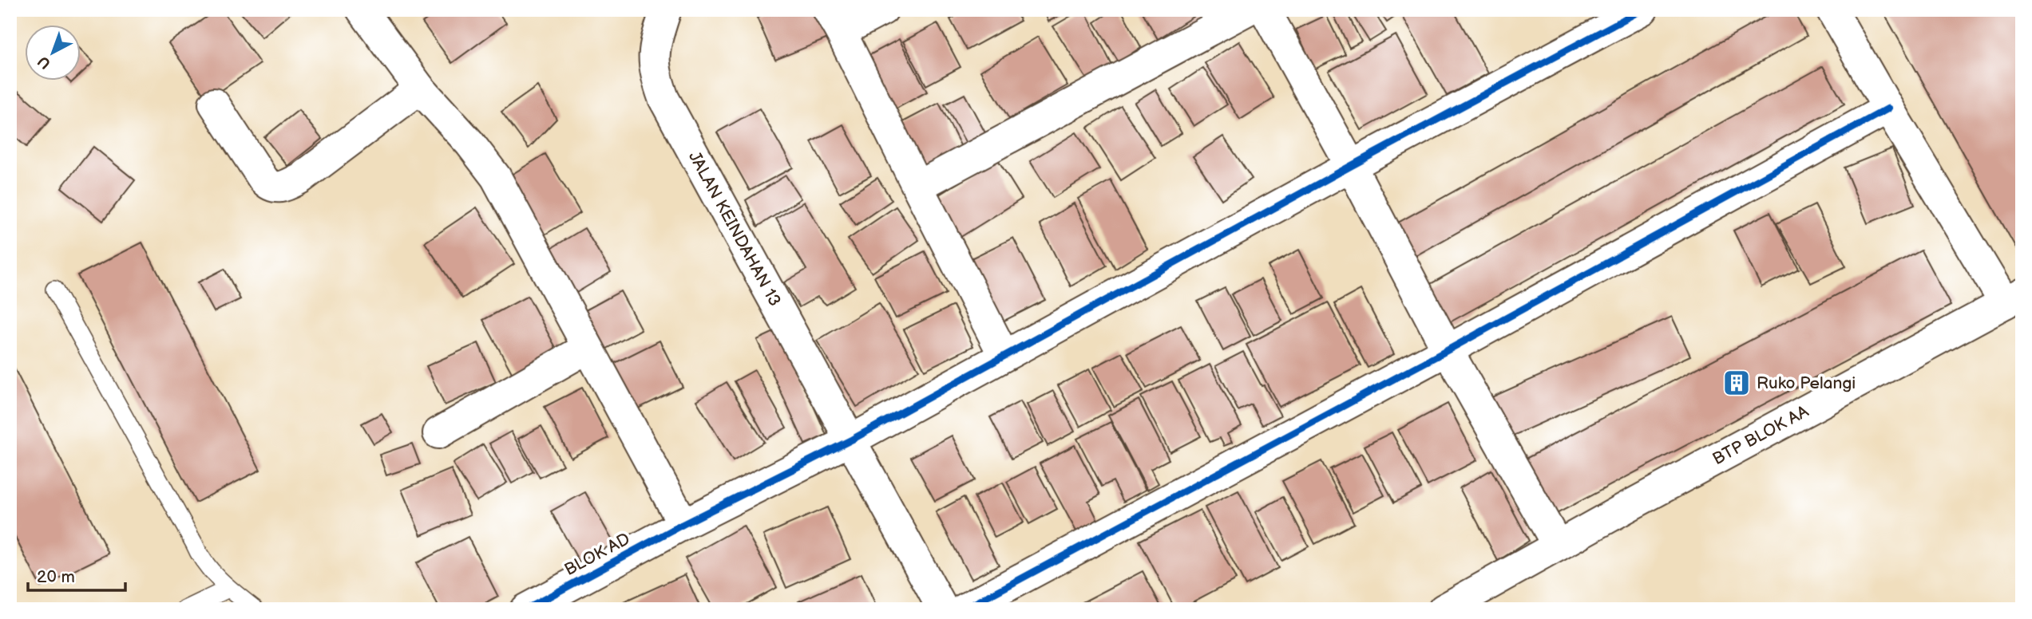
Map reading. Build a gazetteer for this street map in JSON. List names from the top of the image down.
{
  "streets": {
    "street": ["JALAN KEINDAHAN 13", "BTP BLOK AA", "BLOK AD"]
  },
  "crossings": [
    ["JALAN KEINDAHAN 13", "BLOK AD"]
  ],
  "places": {
    "building": ["Ruko Pelangi"]
  },
  "scale_bar": "20 m",
  "north": "bottom left"
}
